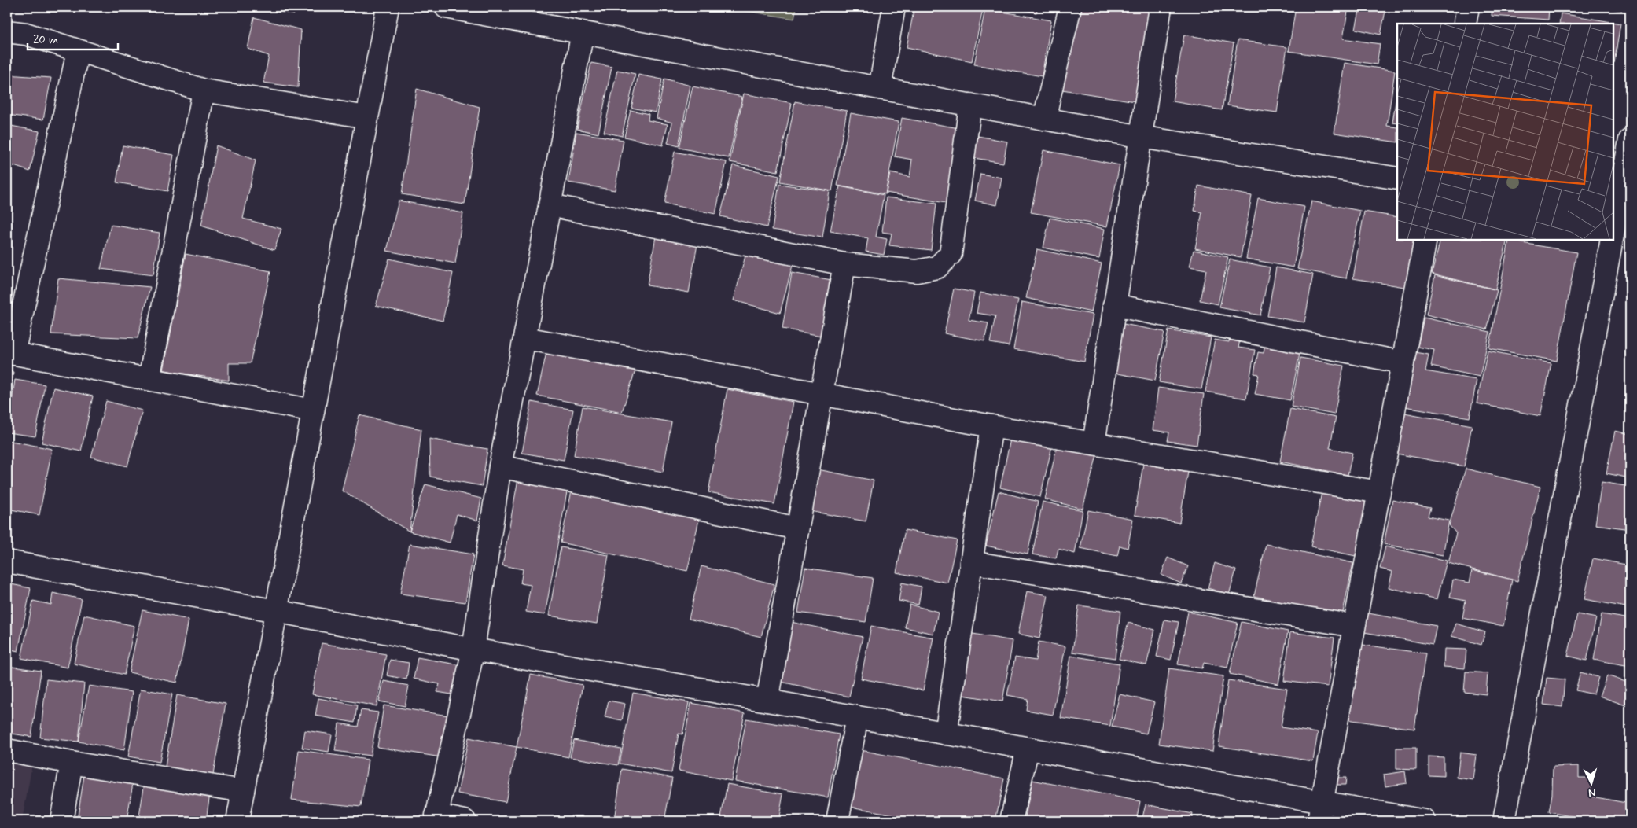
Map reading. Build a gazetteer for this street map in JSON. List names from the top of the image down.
{
  "scale_bar": "20 m",
  "north": "bottom"
}
